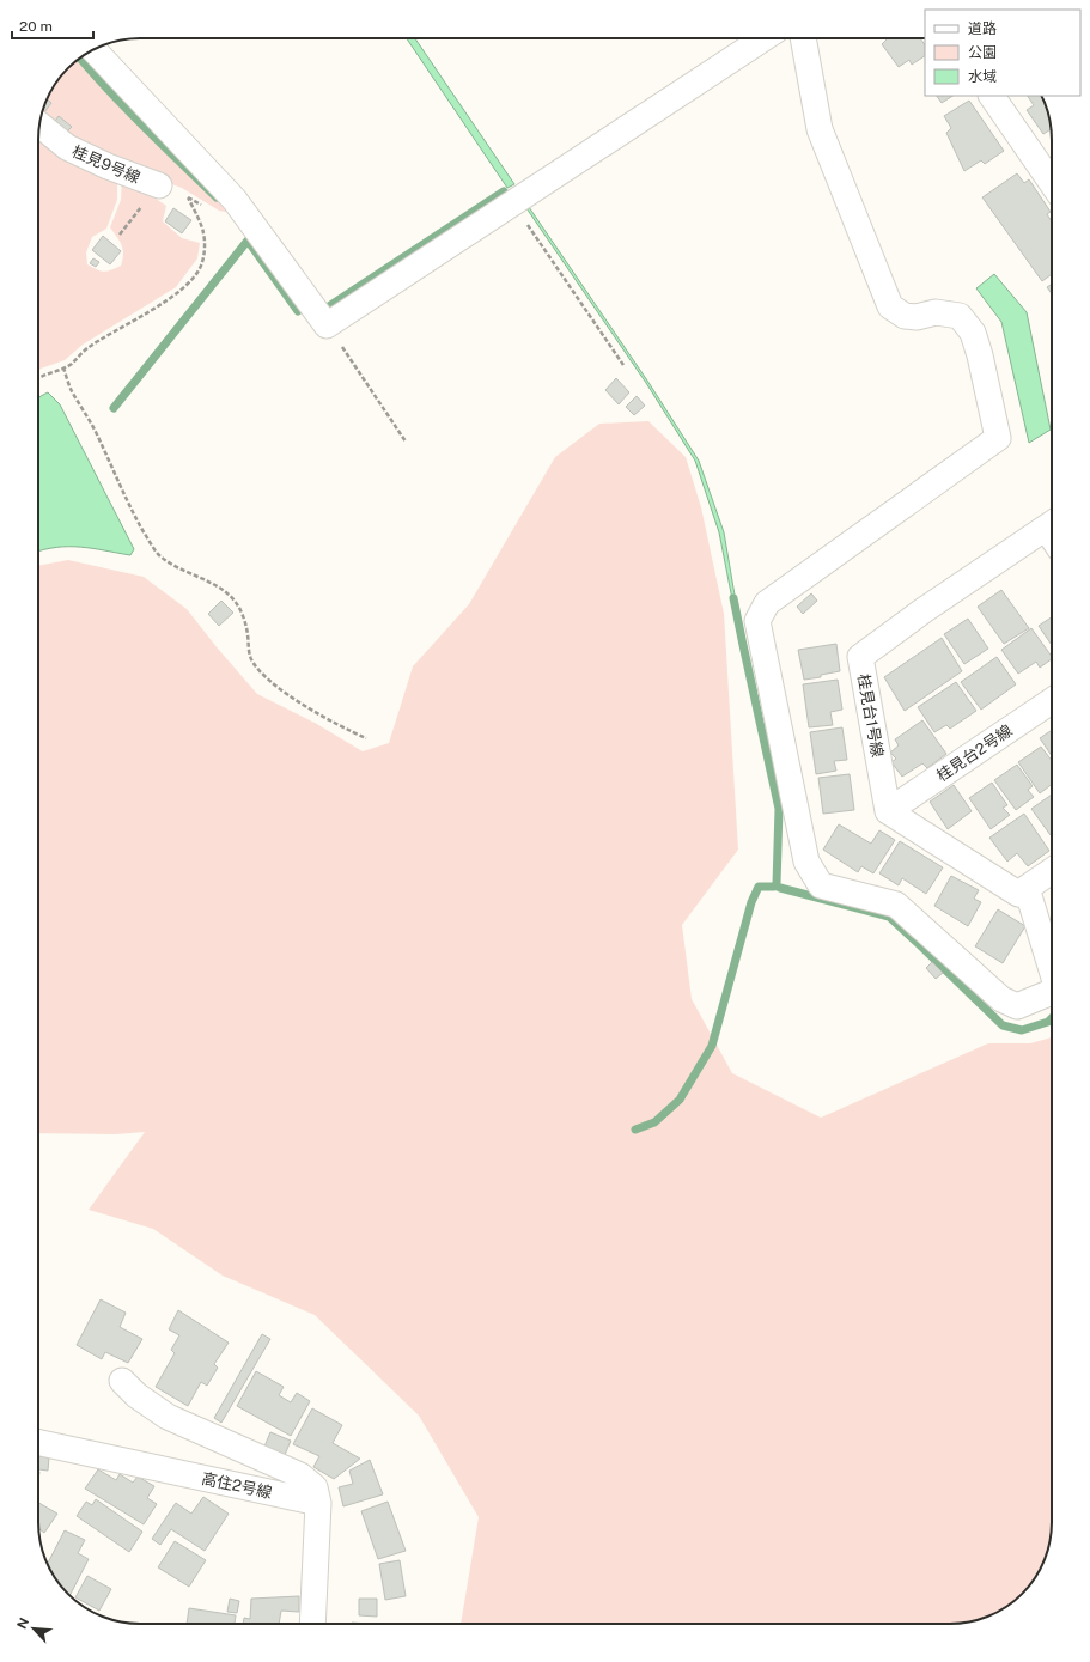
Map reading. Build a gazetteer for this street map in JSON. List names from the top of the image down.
{
  "streets": {
    "street": [
      "桂見9号線",
      "桂見台1号線",
      "桂見台2号線",
      "高住2号線"
    ]
  },
  "crossings": [
    ["桂見台1号線", "桂見台2号線"]
  ],
  "legend": ["道路", "公園", "水域"],
  "scale_bar": "20 m",
  "north": "top left"
}
